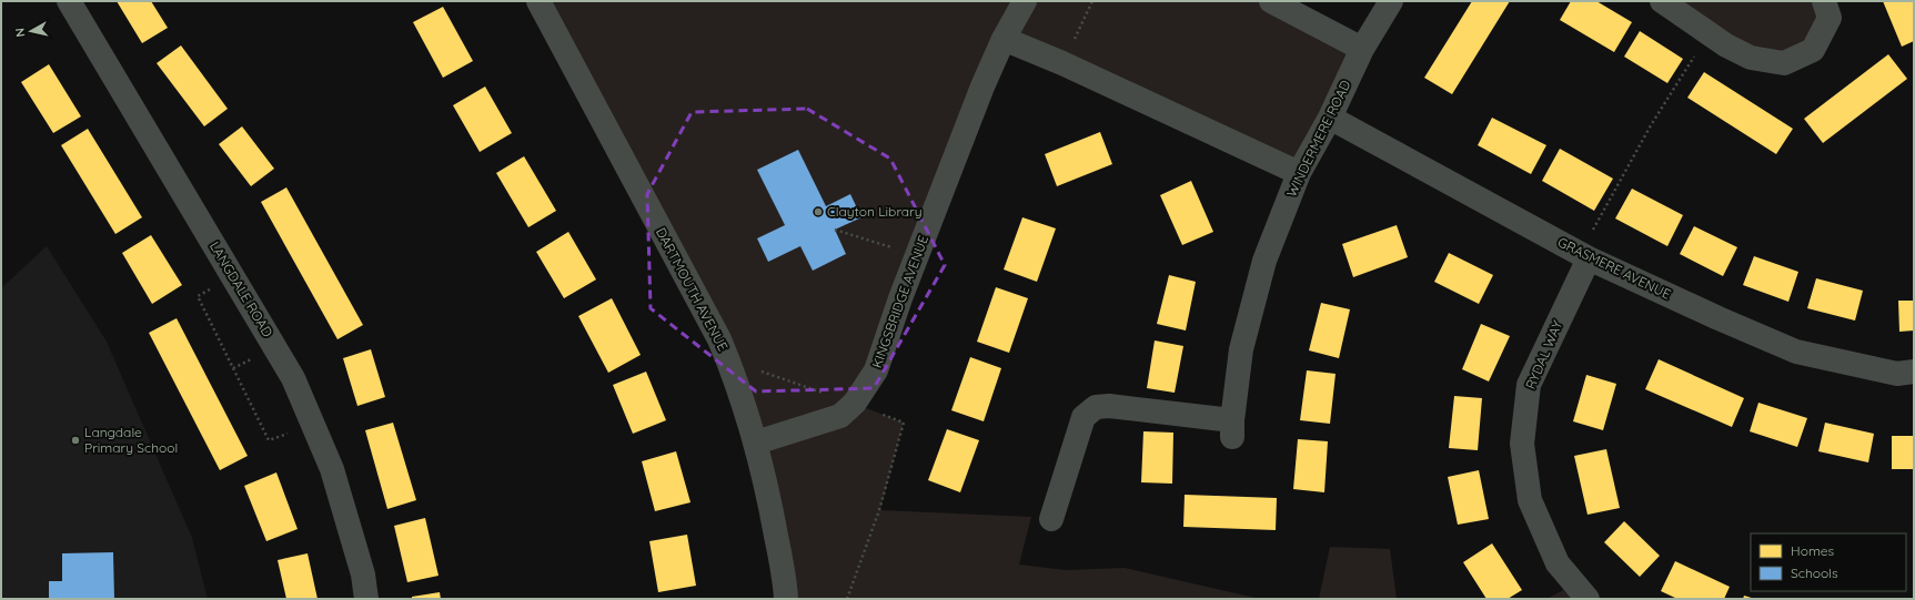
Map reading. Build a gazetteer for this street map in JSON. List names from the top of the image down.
{
  "streets": {
    "street": [
      "WINDERMERE ROAD",
      "GRASMERE AVENUE",
      "LANGDALE ROAD",
      "DARTMOUTH AVENUE",
      "KINGSBRIDGE AVENUE",
      "RYDAL WAY"
    ]
  },
  "crossings": [
    ["WINDERMERE ROAD", "GRASMERE AVENUE"],
    ["GRASMERE AVENUE", "RYDAL WAY"],
    ["DARTMOUTH AVENUE", "KINGSBRIDGE AVENUE"]
  ],
  "places": ["Clayton Library", "Langdale Primary School"],
  "legend": ["Homes", "Schools"],
  "north": "left"
}
